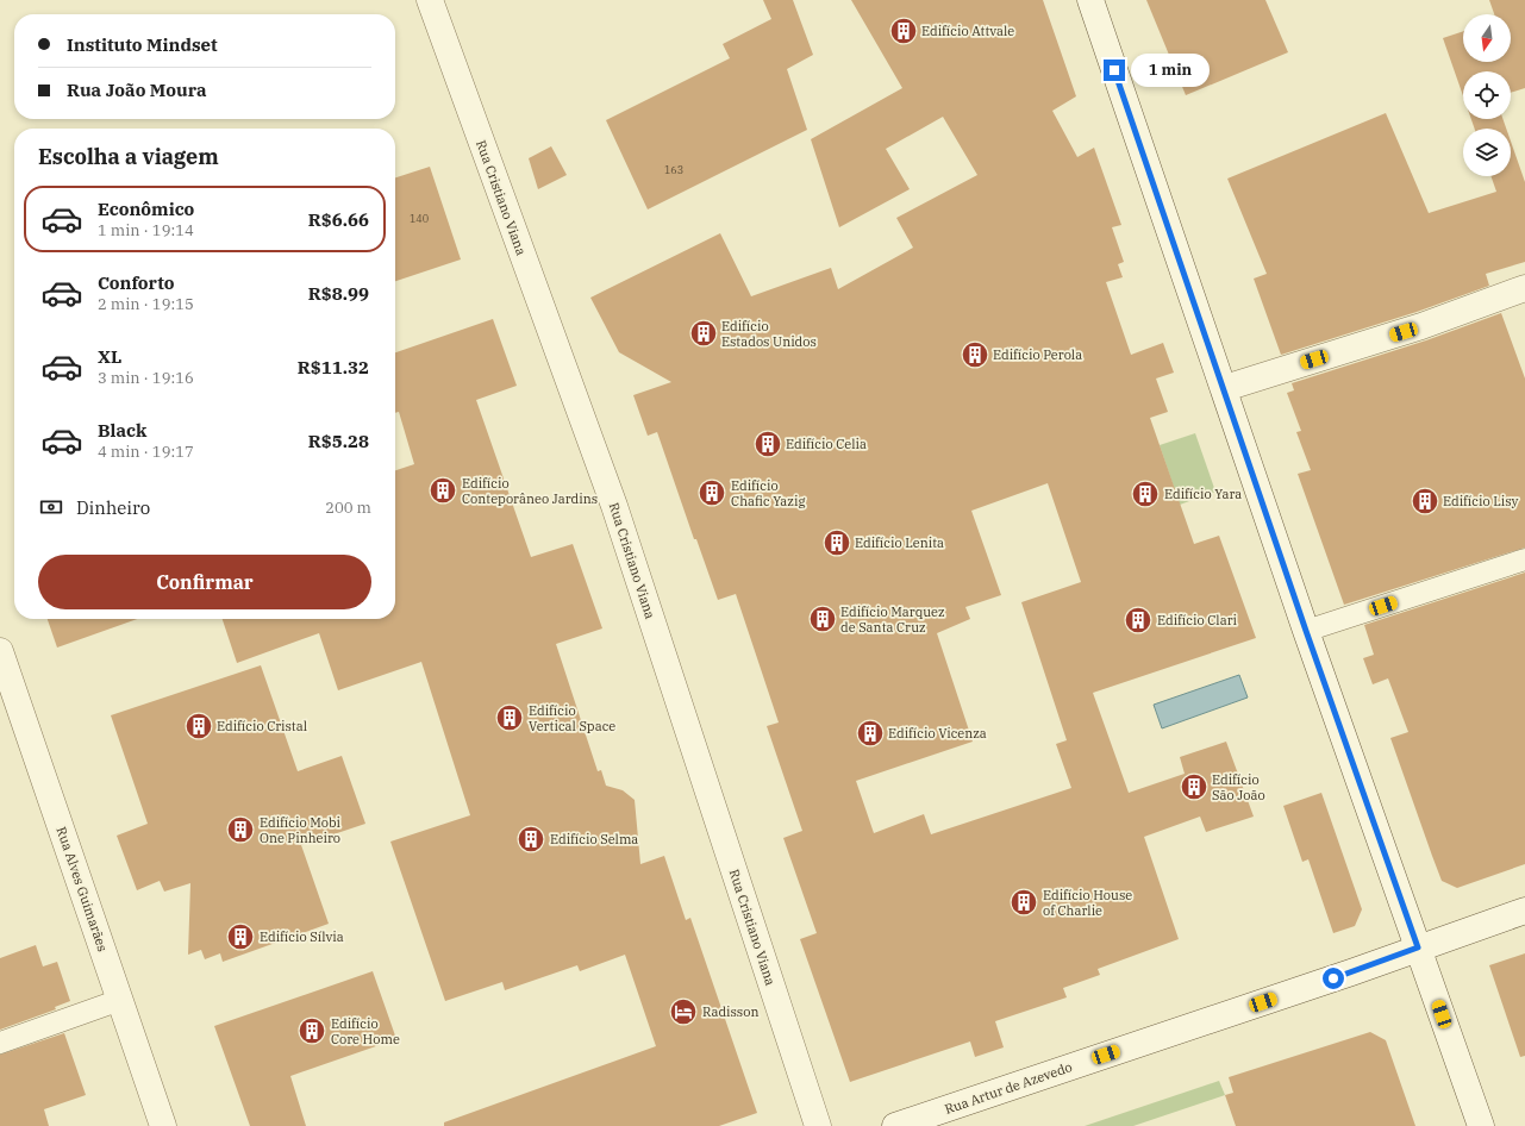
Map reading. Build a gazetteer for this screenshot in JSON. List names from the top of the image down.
{
  "streets": {
    "street": ["Rua Cristiano Viana", "Rua Alves Guimarães", "Rua Artur de Azevedo"]
  },
  "places": {
    "building": [
      "Edifício Attvale",
      "Edifício Estados Unidos",
      "Edifício Perola",
      "Edifício Celia",
      "Edifício Conteporâneo Jardins",
      "Edifício Chafic Yazig",
      "Edifício Yara",
      "Edifício Lisy",
      "Edifício Lenita",
      "Edifício Marquez de Santa Cruz",
      "Edifício Clari",
      "Edifício Vertical Space",
      "Edifício Cristal",
      "Edifício Vicenza",
      "Edifício São João",
      "Edifício Mobi One Pinheiro",
      "Edifício Selma",
      "Edifício House of Charlie",
      "Edifício Sílvia",
      "Edifício Core Home"
    ],
    "hotel": ["Radisson"]
  },
  "house_numbers": ["163", "140"],
  "north": "bottom",
  "page": {
    "banner": ["Instituto Mindset", "Rua João Moura"],
    "bubble": "1 min",
    "heading": "Escolha a viagem",
    "list": [
      {
        "name": "Econômico",
        "note": "1 min · 19:14",
        "value": "R$6.66"
      },
      {
        "name": "Conforto",
        "note": "2 min · 19:15",
        "value": "R$8.99"
      },
      {
        "name": "XL",
        "note": "3 min · 19:16",
        "value": "R$11.32"
      },
      {
        "name": "Black",
        "note": "4 min · 19:17",
        "value": "R$5.28"
      }
    ],
    "pay": ["Dinheiro", "200 m"],
    "buttons": "Confirmar"
  }
}
